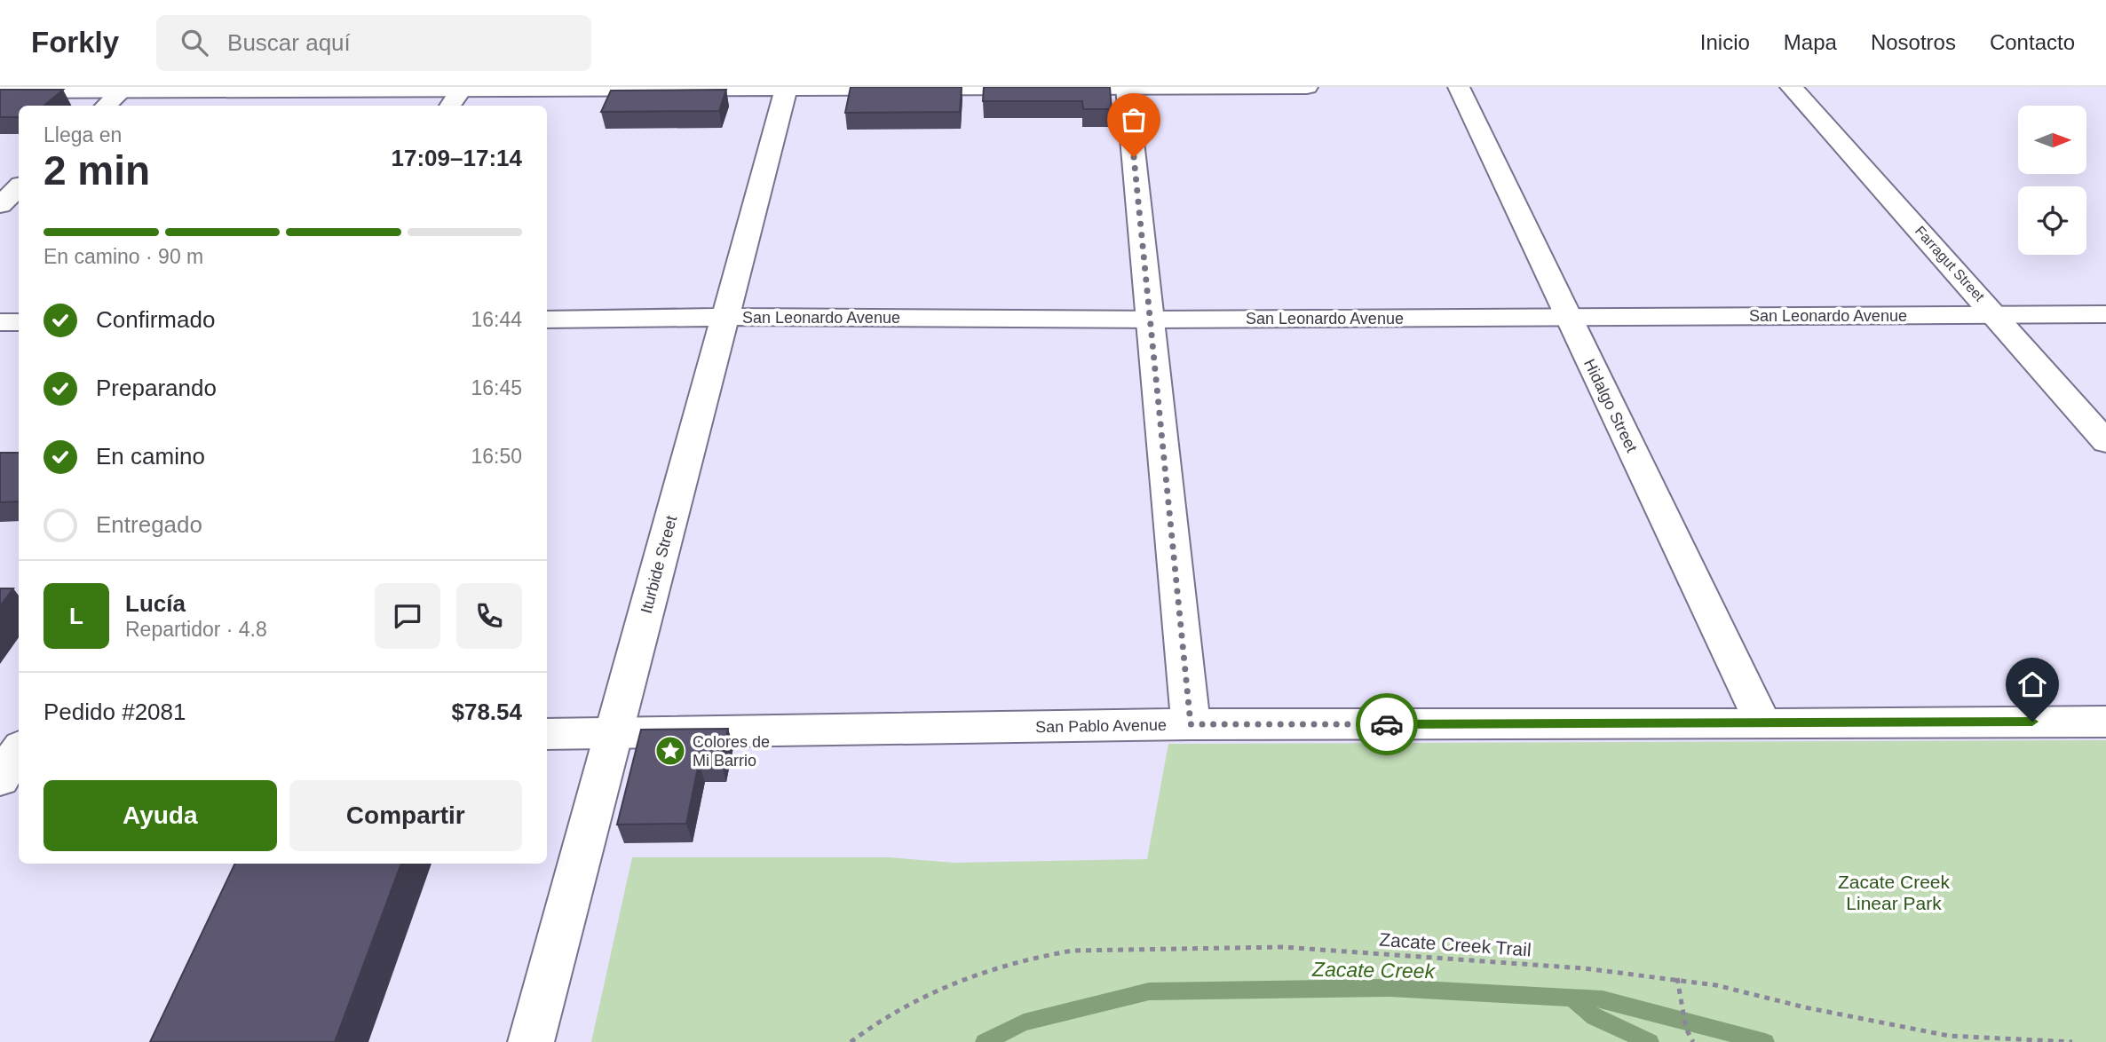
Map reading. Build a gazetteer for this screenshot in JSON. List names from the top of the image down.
{
  "streets": {
    "street": [
      "Farragut Street",
      "San Leonardo Avenue",
      "Hidalgo Street",
      "Iturbide Street",
      "San Pablo Avenue"
    ],
    "path": ["Zacate Creek Trail"]
  },
  "crossings": [
    ["Farragut Street", "San Leonardo Avenue"],
    ["San Leonardo Avenue", "Hidalgo Street"],
    ["San Leonardo Avenue", "Iturbide Street"],
    ["Hidalgo Street", "San Pablo Avenue"],
    ["Iturbide Street", "San Pablo Avenue"]
  ],
  "water": ["Zacate Creek"],
  "parks": ["Zacate Creek Linear Park"],
  "places": {
    "place": ["Colores de Mi Barrio"]
  },
  "north": "right",
  "page": {
    "header": "Forkly",
    "search": "Buscar aquí",
    "nav": [
      "Inicio",
      "Mapa",
      "Nosotros",
      "Contacto"
    ],
    "heading": ["2 min", "Llega en", "17:09–17:14"],
    "panel": [
      "Lucía",
      "Repartidor · 4.8",
      "Pedido #2081",
      "$78.54"
    ],
    "bar": "En camino · 90 m",
    "list": [
      ["Confirmado", "16:44"],
      ["Preparando", "16:45"],
      ["En camino", "16:50"],
      "Entregado"
    ],
    "round": "L",
    "buttons": ["Ayuda", "Compartir"]
  }
}
